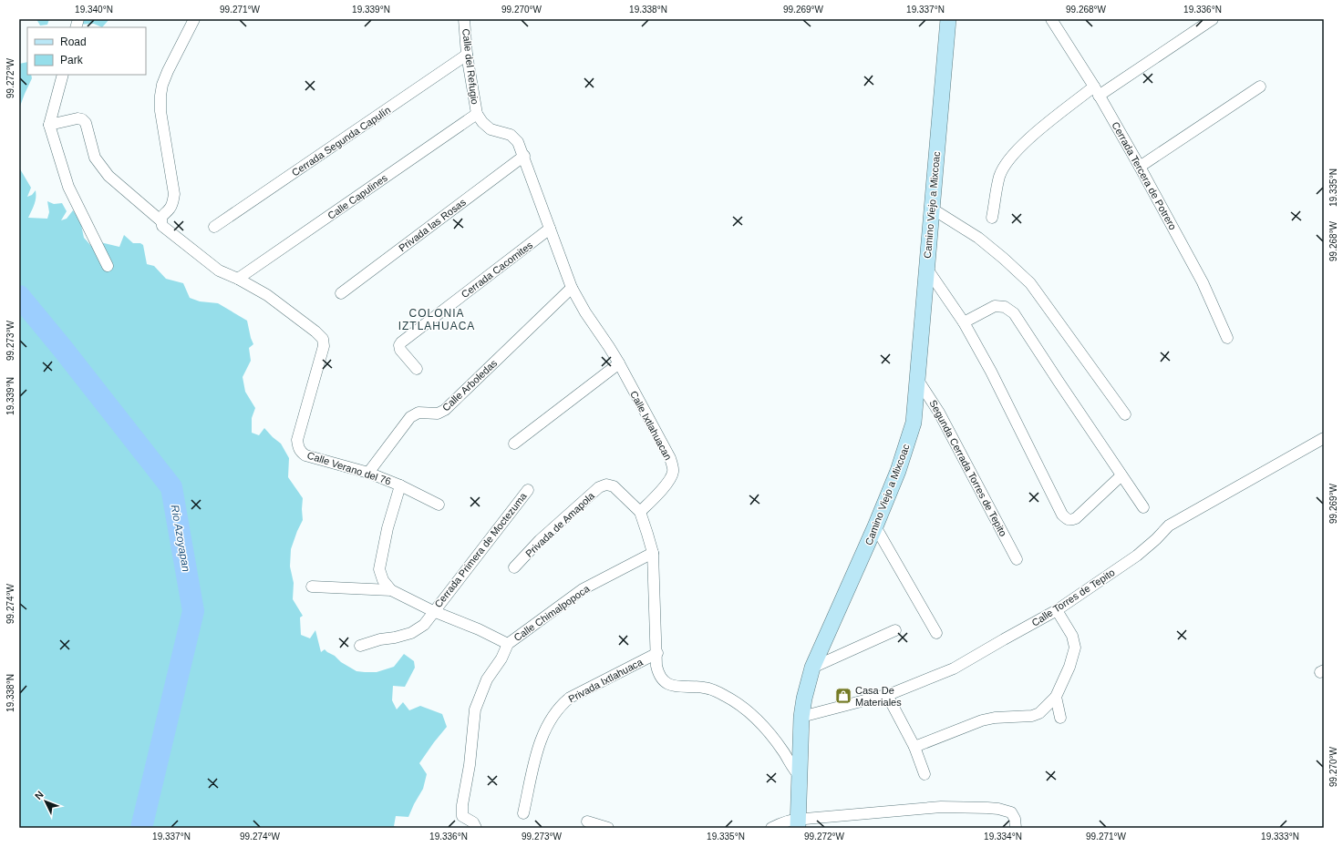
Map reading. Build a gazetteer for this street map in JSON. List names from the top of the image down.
{
  "streets": {
    "main road": ["Camino Viejo a Mixcoac"],
    "street": [
      "Calle del Refugio",
      "Cerrada Segunda Capulín",
      "Cerrada Tercera de Potrero",
      "Calle Capulines",
      "Privada las Rosas",
      "Cerrada Cacomites",
      "Calle Arboledas",
      "Calle Ixtlahuacan",
      "Calle Verano del 76",
      "Segunda Cerrada Torres de Tepito",
      "Privada de Amapola",
      "Cerrada Primera de Moctezuma",
      "Calle Torres de Tepito",
      "Calle Chimalpopoca",
      "Privada Ixtlahuaca"
    ]
  },
  "crossings": [
    ["Calle del Refugio", "Cerrada Segunda Capulín"],
    ["Calle del Refugio", "Calle Capulines"],
    ["Calle del Refugio", "Calle Ixtlahuacan"],
    ["Calle Capulines", "Calle Ixtlahuacan"],
    ["Calle Capulines", "Calle Verano del 76"],
    ["Camino Viejo a Mixcoac", "Segunda Cerrada Torres de Tepito"],
    ["Camino Viejo a Mixcoac", "Calle Torres de Tepito"],
    ["Privada las Rosas", "Calle Ixtlahuacan"],
    ["Cerrada Cacomites", "Calle Ixtlahuacan"],
    ["Calle Arboledas", "Calle Ixtlahuacan"],
    ["Calle Arboledas", "Calle Verano del 76"],
    ["Calle Ixtlahuacan", "Privada de Amapola"]
  ],
  "districts": ["COLONIA IZTLAHUACA"],
  "water": ["Rio Azoyapan"],
  "places": {
    "shop": ["Casa De Materiales"]
  },
  "legend": ["Road", "Park"],
  "north": "top left",
  "coordinates": [
    "19.340°N",
    "99.271°W",
    "19.339°N",
    "99.270°W",
    "19.338°N",
    "99.269°W",
    "19.337°N",
    "99.268°W",
    "19.336°N",
    "99.272°W",
    "19.335°N",
    "99.273°W",
    "99.274°W",
    "19.334°N",
    "19.333°N"
  ]
}
